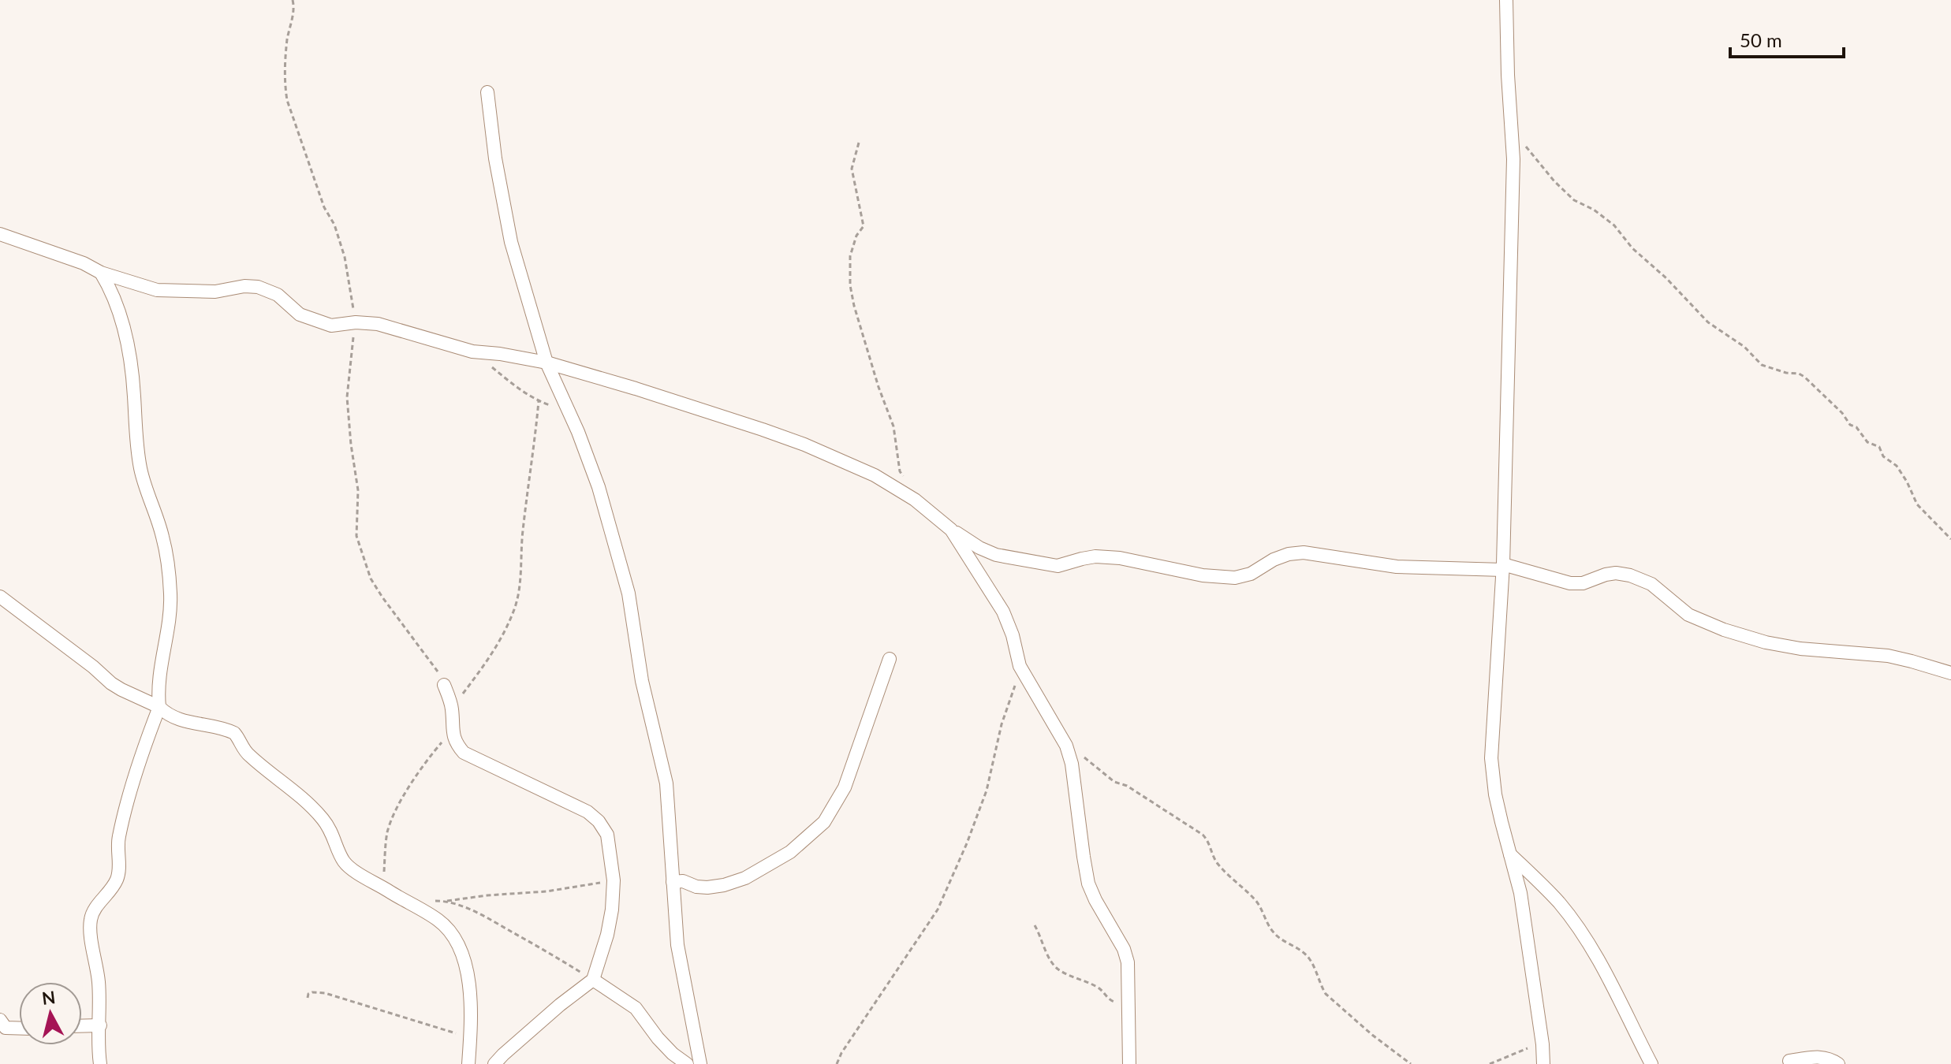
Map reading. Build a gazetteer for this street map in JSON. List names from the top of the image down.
{
  "scale_bar": "50 m",
  "north": "top"
}
